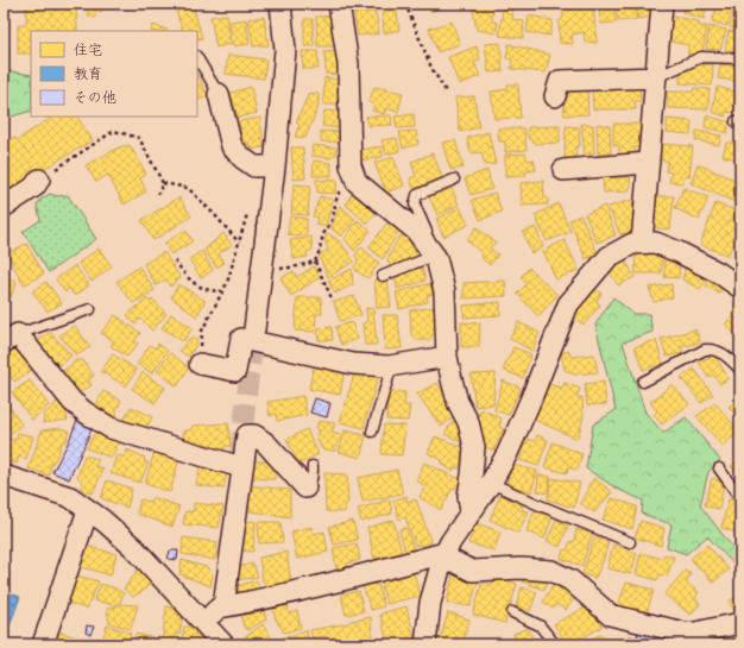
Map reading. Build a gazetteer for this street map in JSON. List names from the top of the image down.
{
  "legend": ["住宅", "教育", "その他"]
}
